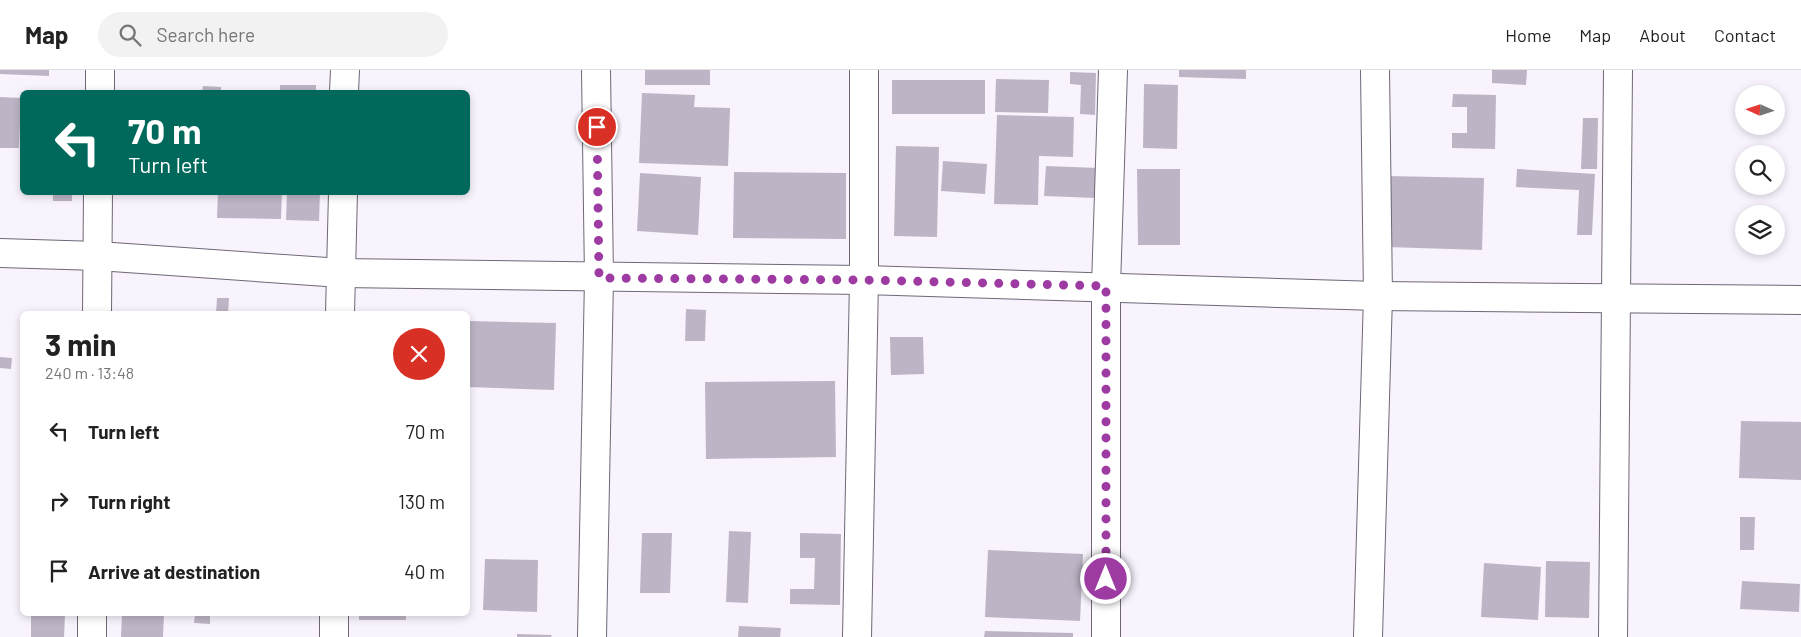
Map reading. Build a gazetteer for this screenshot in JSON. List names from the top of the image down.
{
  "north": "left",
  "page": {
    "header": "Map",
    "search": "Search here",
    "nav": [
      "Home",
      "Map",
      "About",
      "Contact"
    ],
    "turn": ["70 m", "Turn left"],
    "heading": ["3 min", "240 m · 13:48"],
    "list": [
      {
        "name": "Turn left",
        "value": "70 m"
      },
      {
        "name": "Turn right",
        "value": "130 m"
      },
      {
        "name": "Arrive at destination",
        "value": "40 m"
      }
    ]
  }
}
